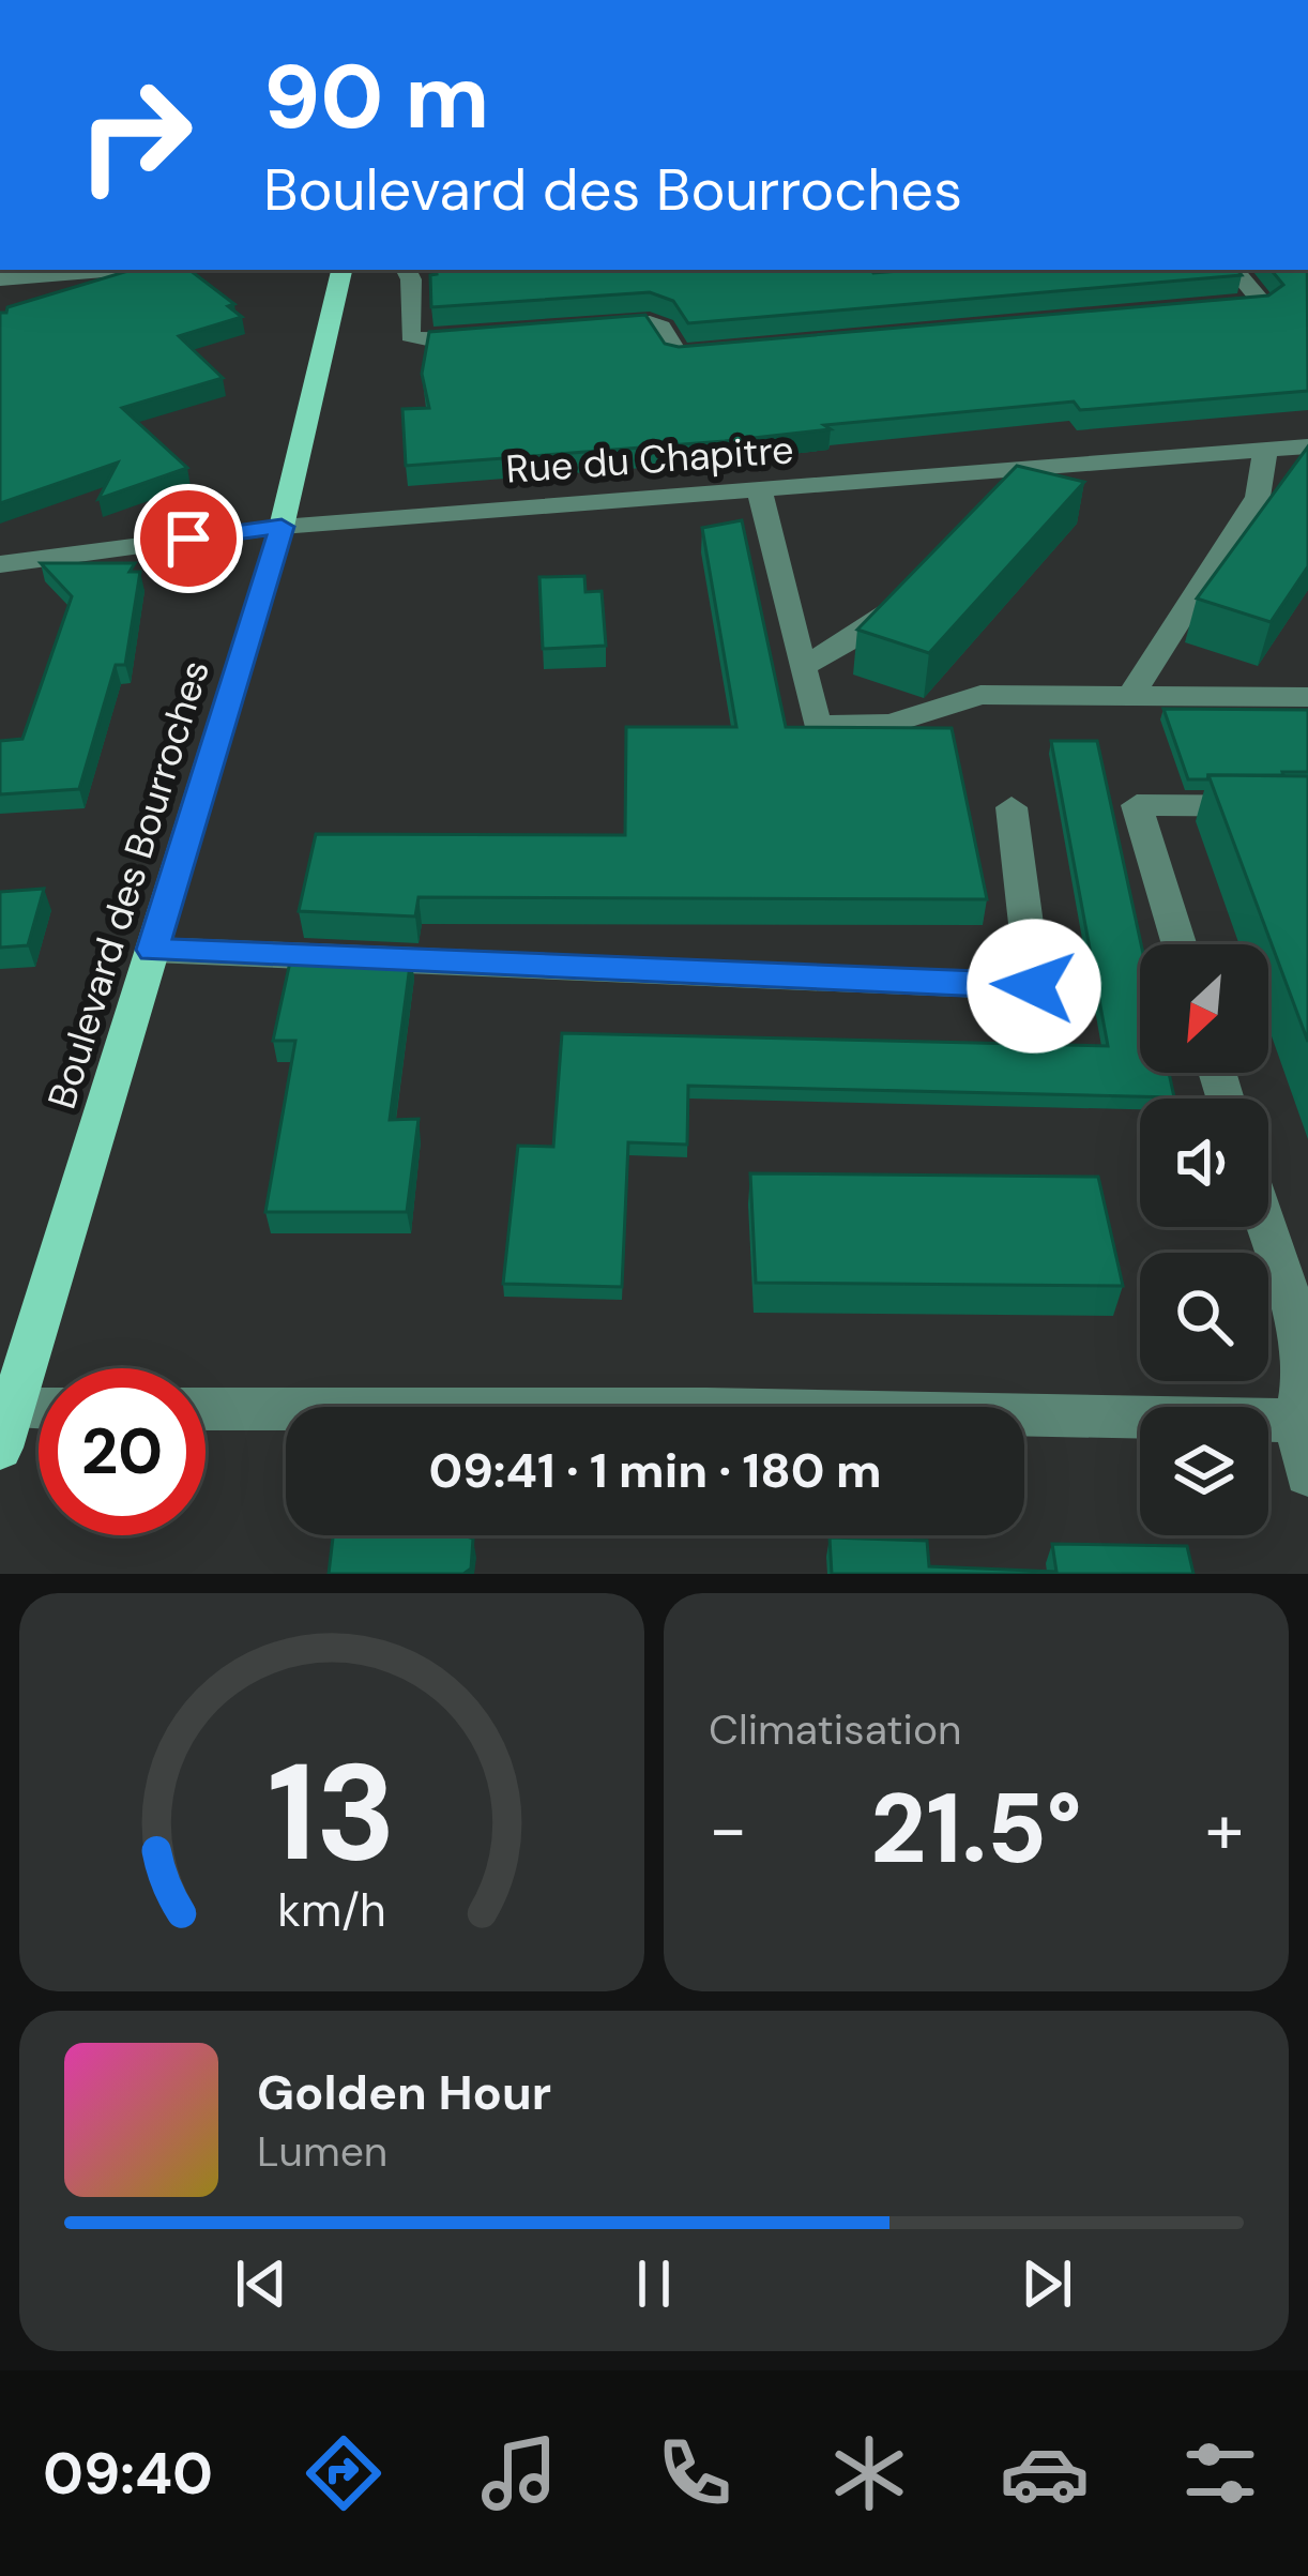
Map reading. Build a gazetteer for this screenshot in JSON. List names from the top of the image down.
{
  "streets": {
    "main road": ["Boulevard des Bourroches"],
    "street": ["Rue du Chapitre"]
  },
  "crossings": [
    ["Rue du Chapitre", "Boulevard des Bourroches"]
  ],
  "north": "bottom left",
  "page": {
    "turn": ["90 m", "Boulevard des Bourroches"],
    "limit": "20",
    "trip": "09:41 · 1 min · 180 m",
    "tile": "Climatisation",
    "heat": ["−", "21.5°", "+"],
    "song": ["Golden Hour", "Lumen"],
    "tabs": "09:40",
    "gauge": ["13", "km/h"]
  }
}
